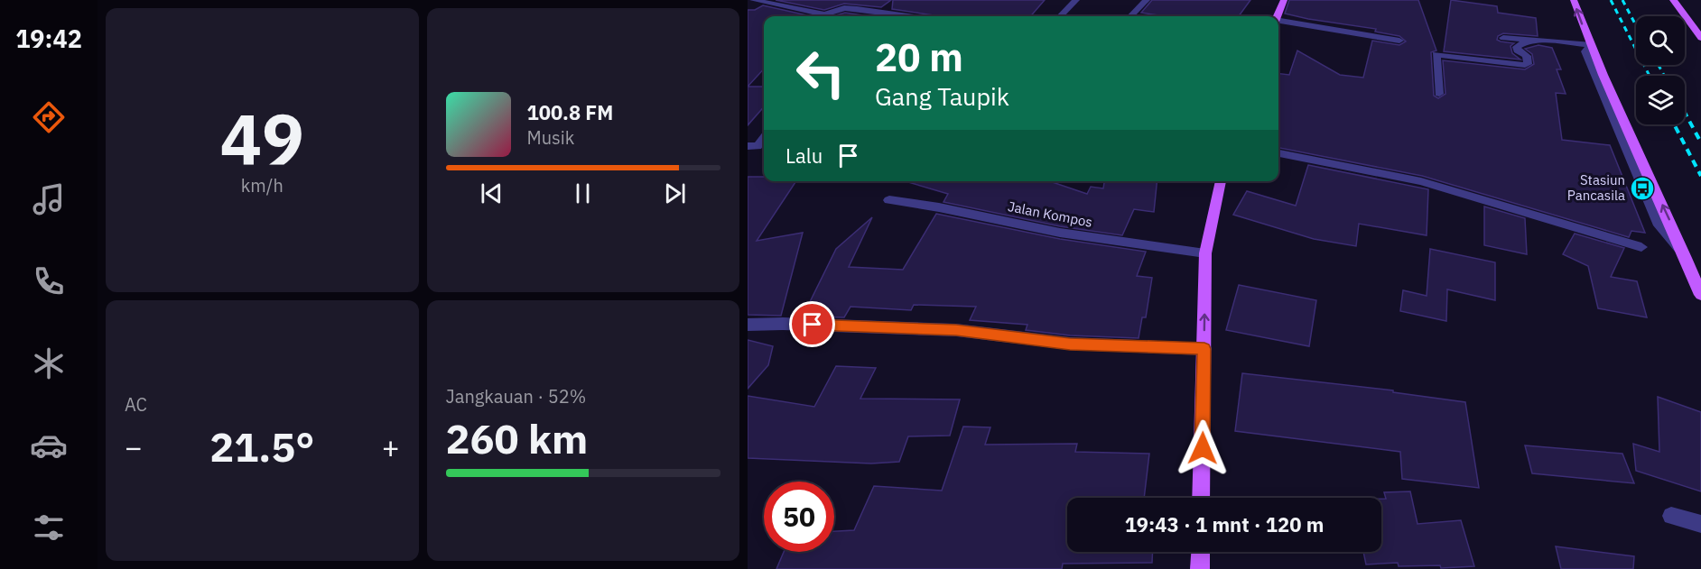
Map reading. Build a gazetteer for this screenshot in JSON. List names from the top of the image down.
{
  "streets": {
    "street": ["Jalan Kompos"]
  },
  "places": {
    "bus stop": ["Stasiun Pancasila"]
  },
  "page": {
    "tabs": "19:42",
    "tile": [
      ["49", "km/h"],
      "AC",
      ["Jangkauan · 52%", "260 km"]
    ],
    "turn": ["20 m", "Gang Taupik"],
    "song": ["100.8 FM", "Musik"],
    "then": "Lalu",
    "heat": ["−", "21.5°", "+"],
    "limit": "50",
    "trip": "19:43 · 1 mnt · 120 m"
  }
}
